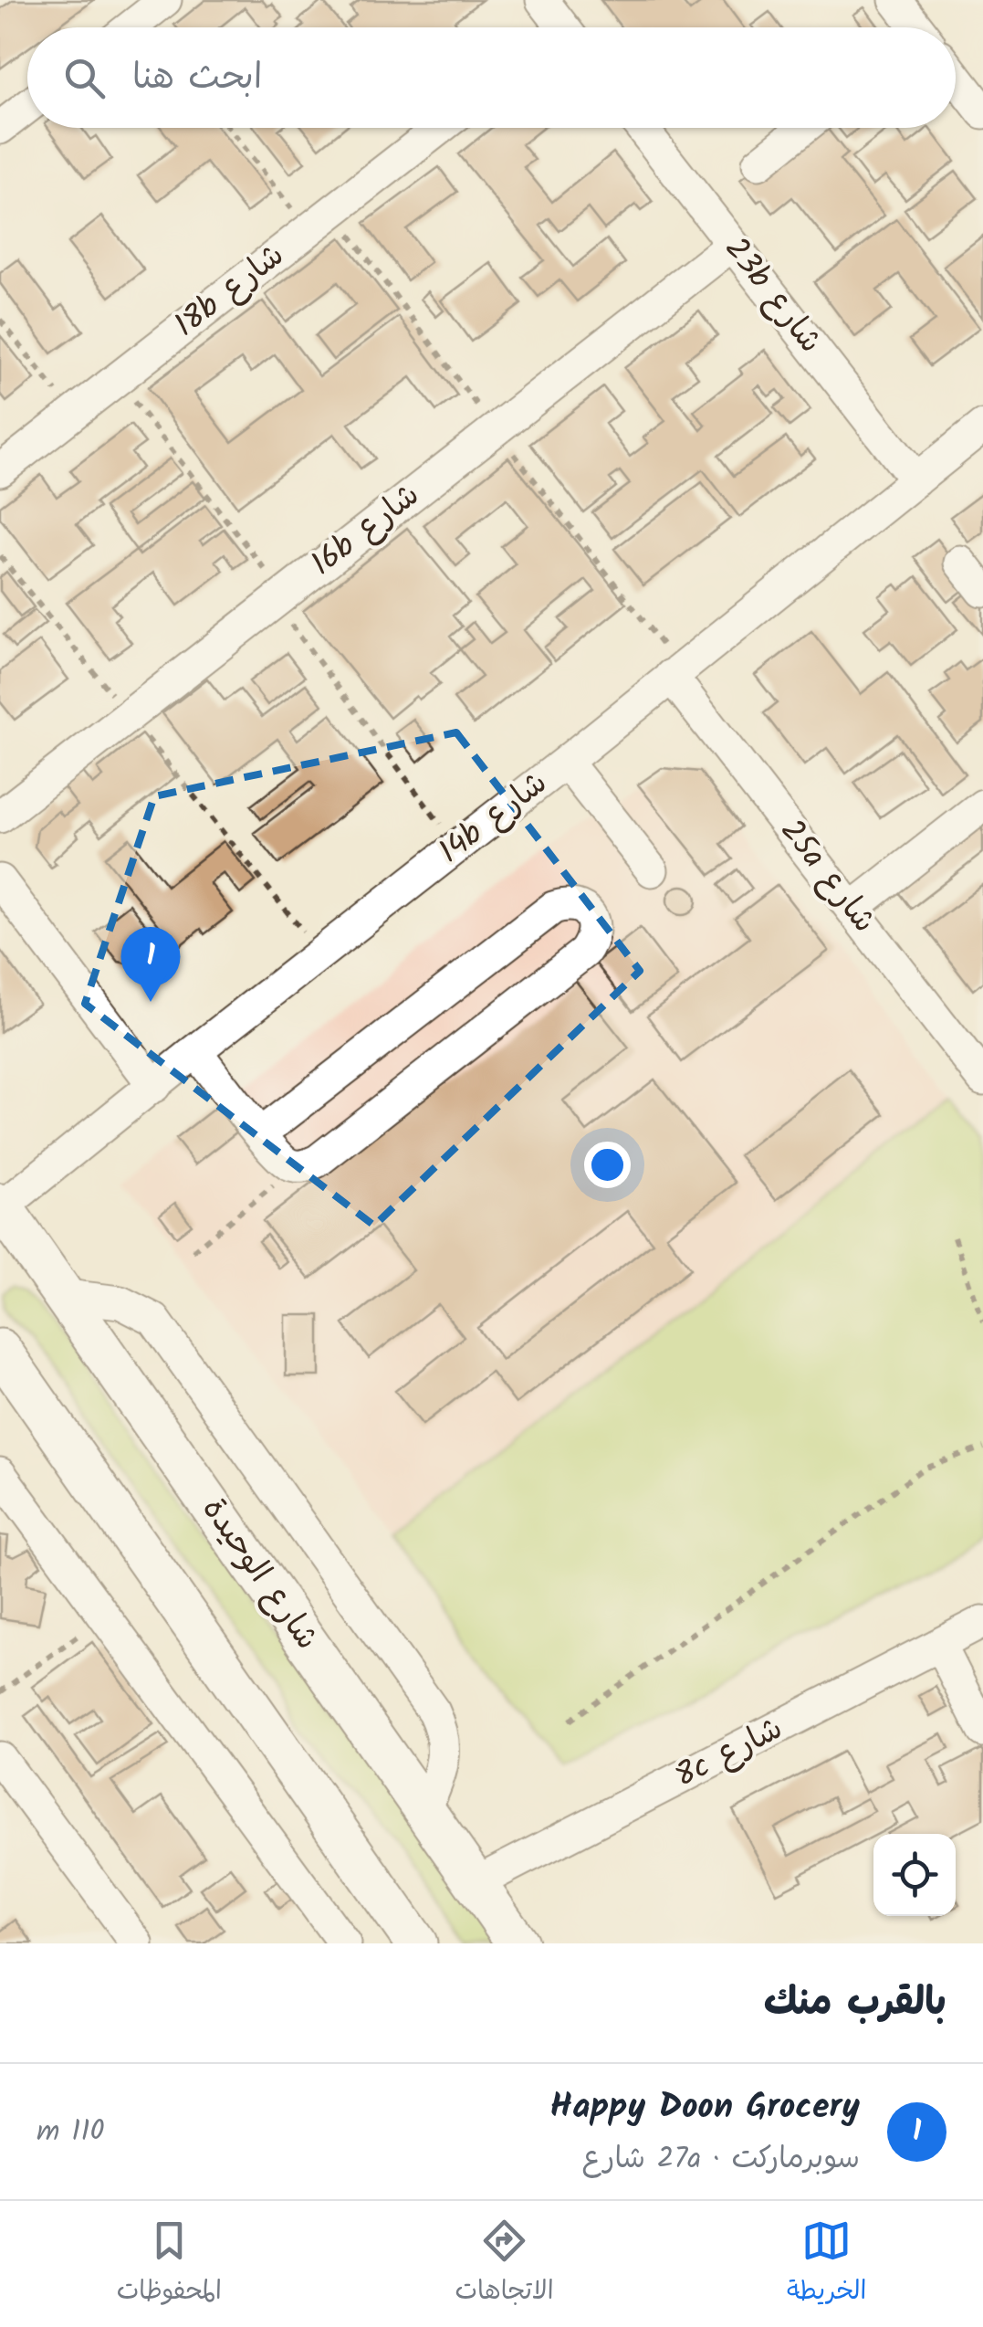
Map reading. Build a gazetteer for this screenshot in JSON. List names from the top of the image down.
{
  "streets": {
    "main road": ["شارع الوحيدة"],
    "street": [
      "18b شارع",
      "23b شارع",
      "16b شارع",
      "14b شارع",
      "25a شارع",
      "8c شارع"
    ]
  },
  "crossings": [
    ["23b شارع", "16b شارع"],
    ["23b شارع", "14b شارع"],
    ["14b شارع", "25a شارع"],
    ["14b شارع", "شارع الوحيدة"],
    ["شارع الوحيدة", "8c شارع"]
  ],
  "page": {
    "search": "ابحث هنا",
    "pins": "1",
    "heading": "بالقرب منك",
    "list": [
      {
        "mark": "1",
        "name": "Happy Doon Grocery",
        "note": "سوبرماركت · 27a شارع",
        "value": "110 m"
      }
    ],
    "nav": ["الخريطة", "الاتجاهات", "المحفوظات"]
  }
}
